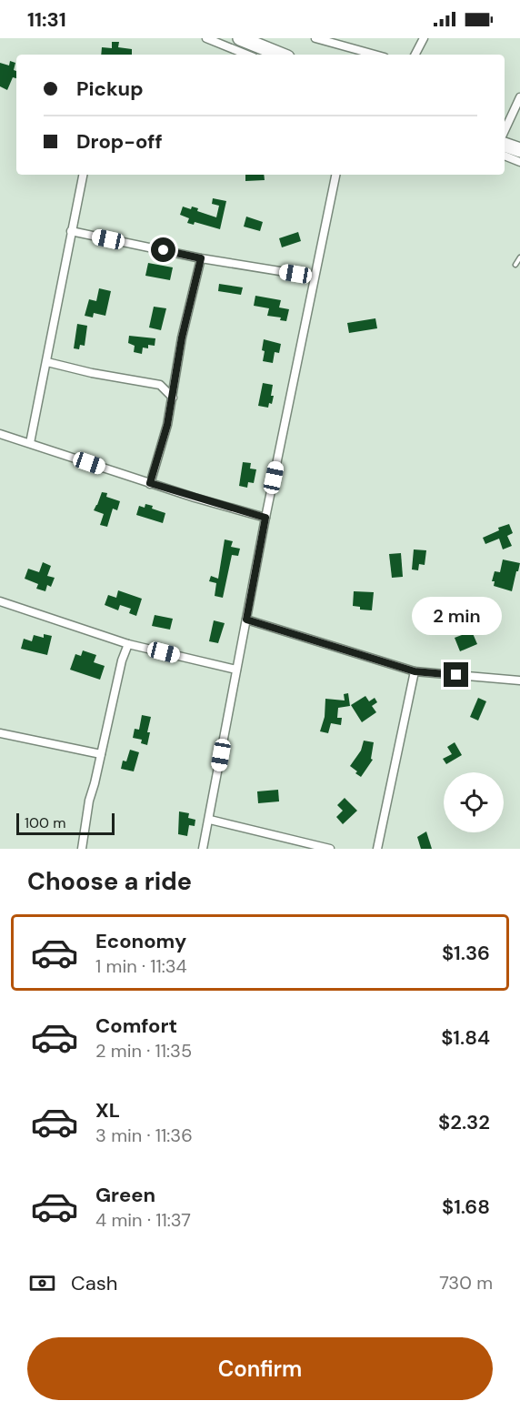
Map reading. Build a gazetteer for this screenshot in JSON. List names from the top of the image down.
{
  "scale_bar": "100 m",
  "page": {
    "status": "11:31",
    "banner": ["Pickup", "Drop-off"],
    "bubble": "2 min",
    "scale": "100 m",
    "heading": "Choose a ride",
    "list": [
      {
        "name": "Economy",
        "note": "1 min · 11:34",
        "value": "$1.36"
      },
      {
        "name": "Comfort",
        "note": "2 min · 11:35",
        "value": "$1.84"
      },
      {
        "name": "XL",
        "note": "3 min · 11:36",
        "value": "$2.32"
      },
      {
        "name": "Green",
        "note": "4 min · 11:37",
        "value": "$1.68"
      }
    ],
    "pay": ["Cash", "730 m"],
    "buttons": "Confirm"
  }
}
